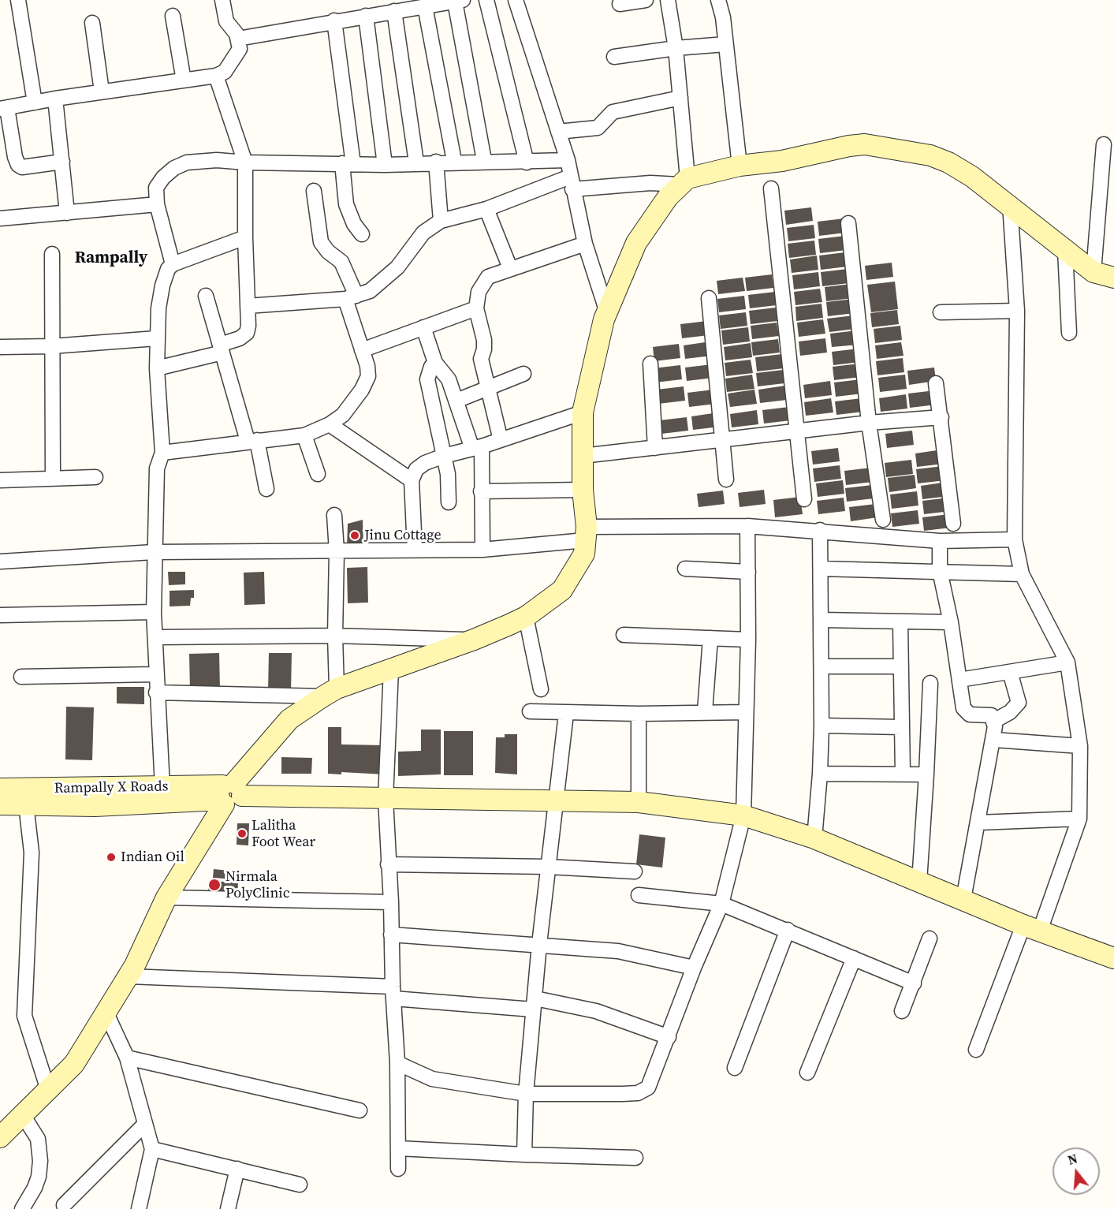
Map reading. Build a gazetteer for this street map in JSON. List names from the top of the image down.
{
  "streets": {
    "main road": ["Rampally X Roads"]
  },
  "districts": ["Rampally"],
  "places": [
    "Jinu Cottage",
    "Lalitha Foot Wear",
    "Indian Oil",
    "Nirmala PolyClinic"
  ],
  "north": "top"
}
